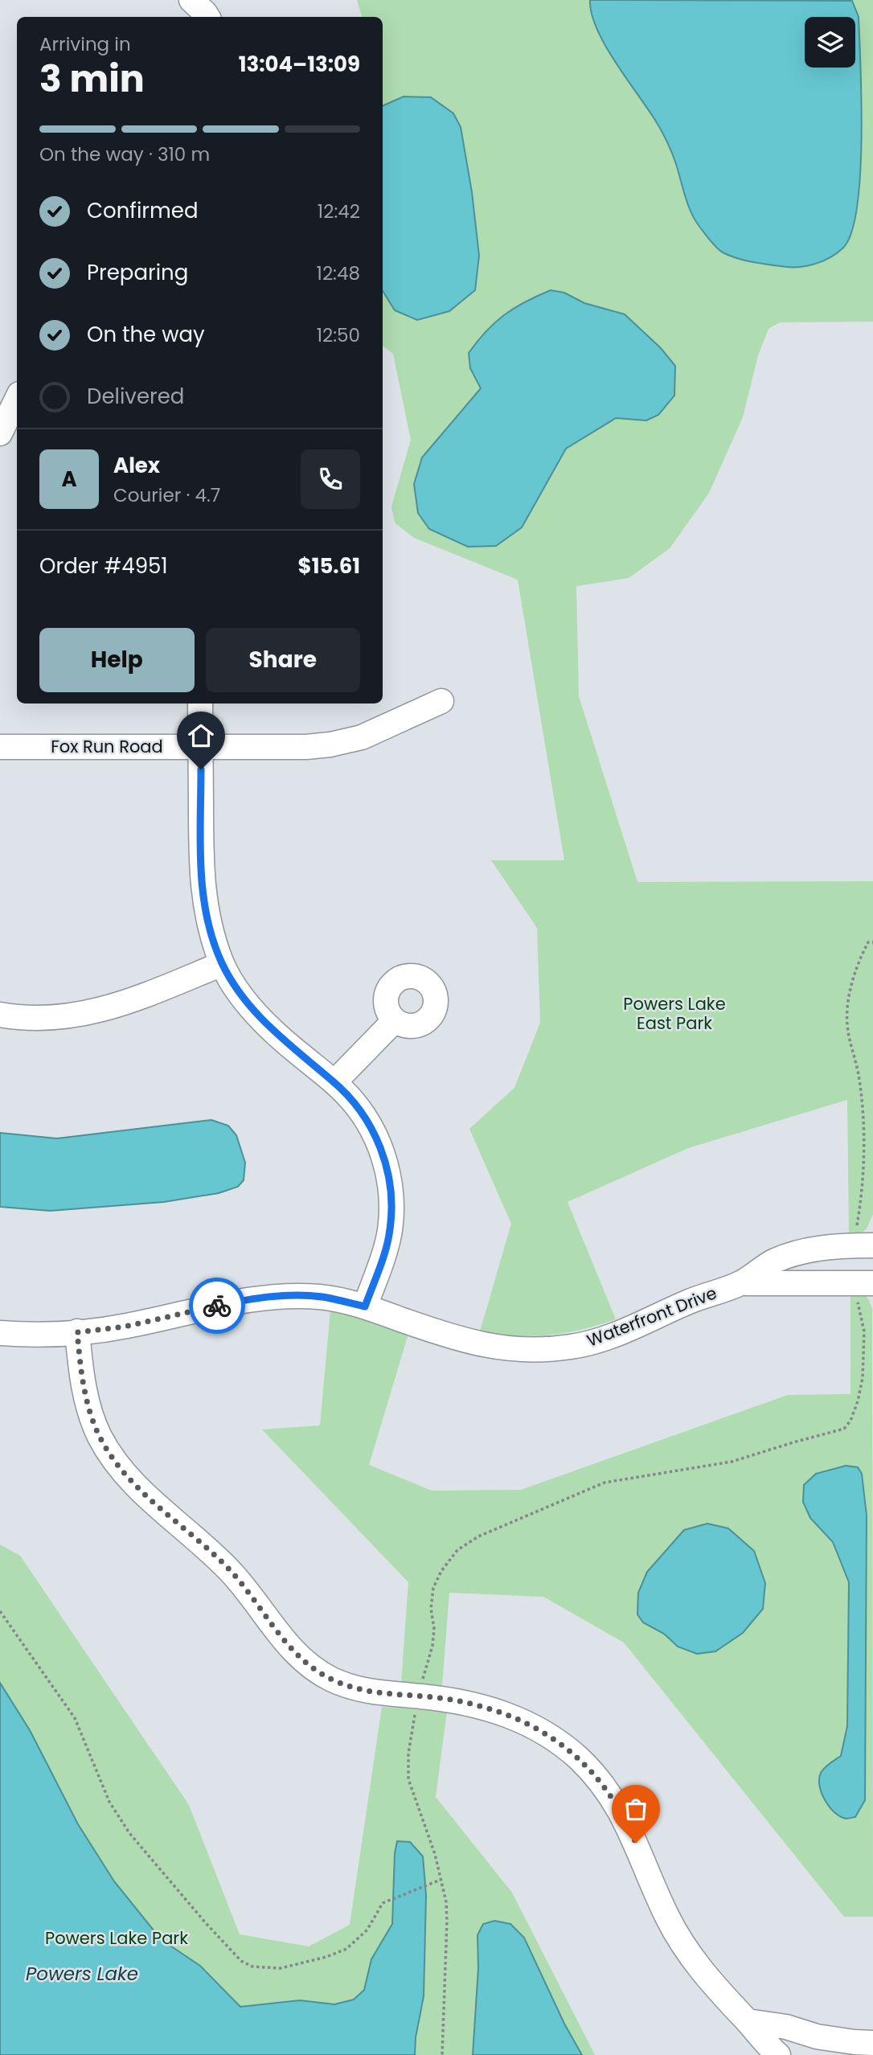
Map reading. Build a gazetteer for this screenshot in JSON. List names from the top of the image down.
{
  "streets": {
    "street": ["Fox Run Road", "Waterfront Drive"]
  },
  "water": ["Powers Lake"],
  "parks": ["Powers Lake East Park", "Powers Lake Park"],
  "page": {
    "heading": ["3 min", "Arriving in", "13:04–13:09"],
    "panel": [
      "Alex",
      "Courier · 4.7",
      "Order #4951",
      "$15.61"
    ],
    "bar": "On the way · 310 m",
    "list": [
      ["Confirmed", "12:42"],
      ["Preparing", "12:48"],
      ["On the way", "12:50"],
      "Delivered"
    ],
    "round": "A",
    "buttons": ["Help", "Share"]
  }
}
